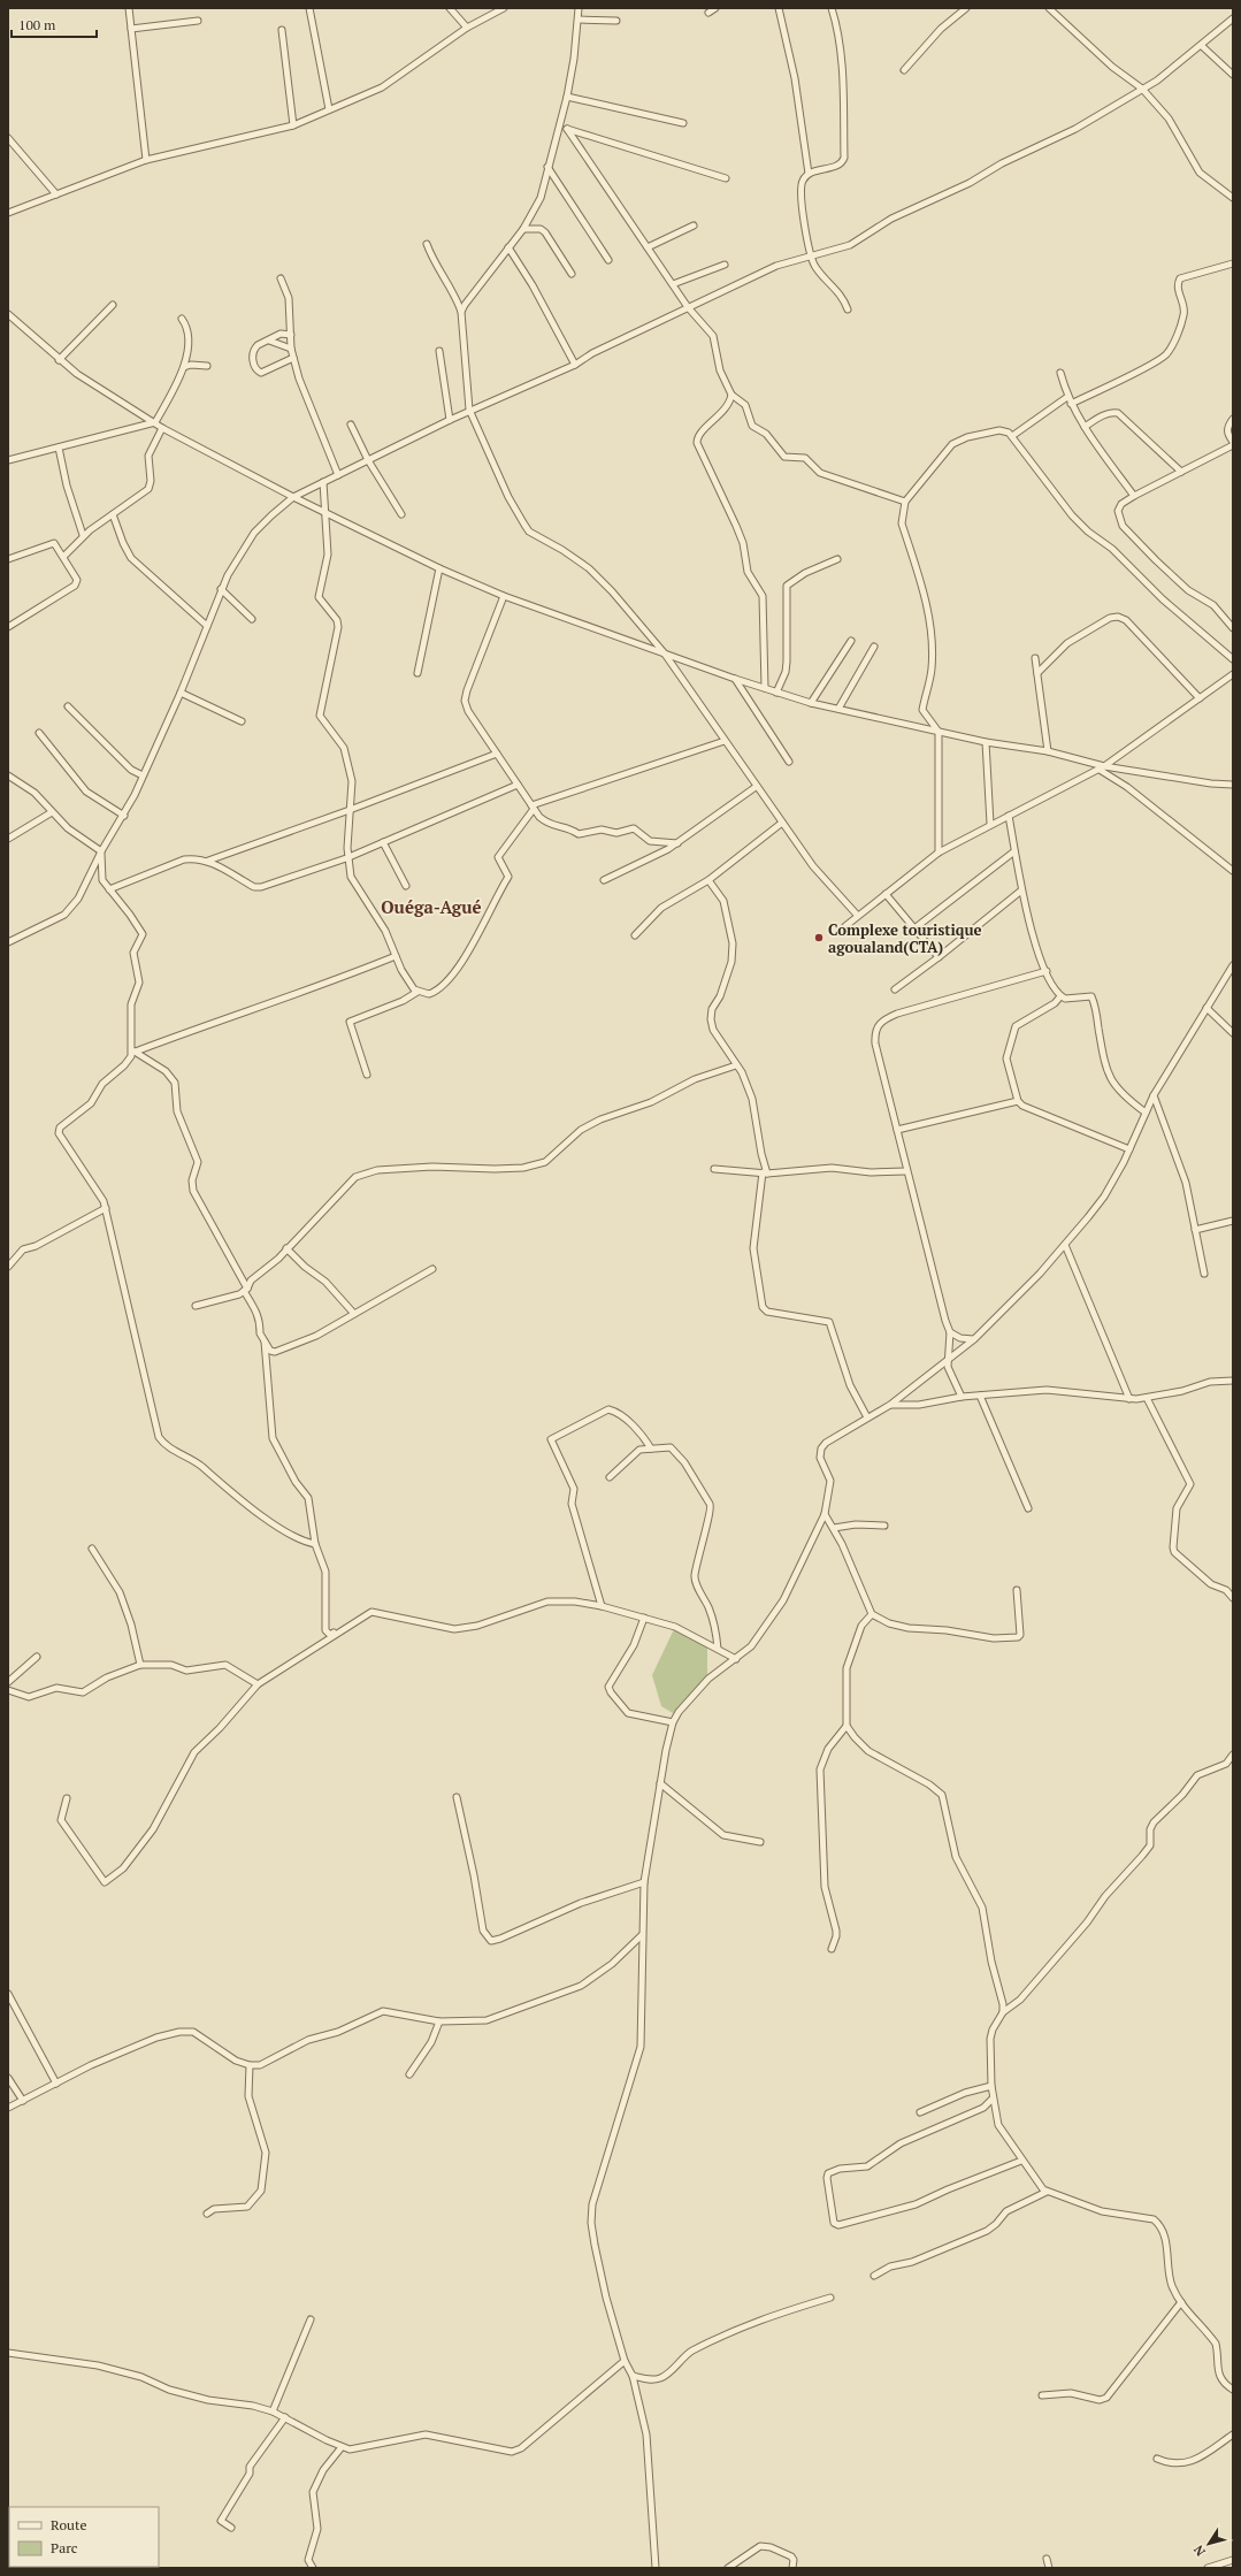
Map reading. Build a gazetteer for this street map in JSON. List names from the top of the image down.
{
  "districts": ["Ouéga-Agué"],
  "places": ["Complexe touristique agoualand(CTA)"],
  "legend": ["Route", "Parc"],
  "scale_bar": "100 m",
  "north": "bottom left"
}
